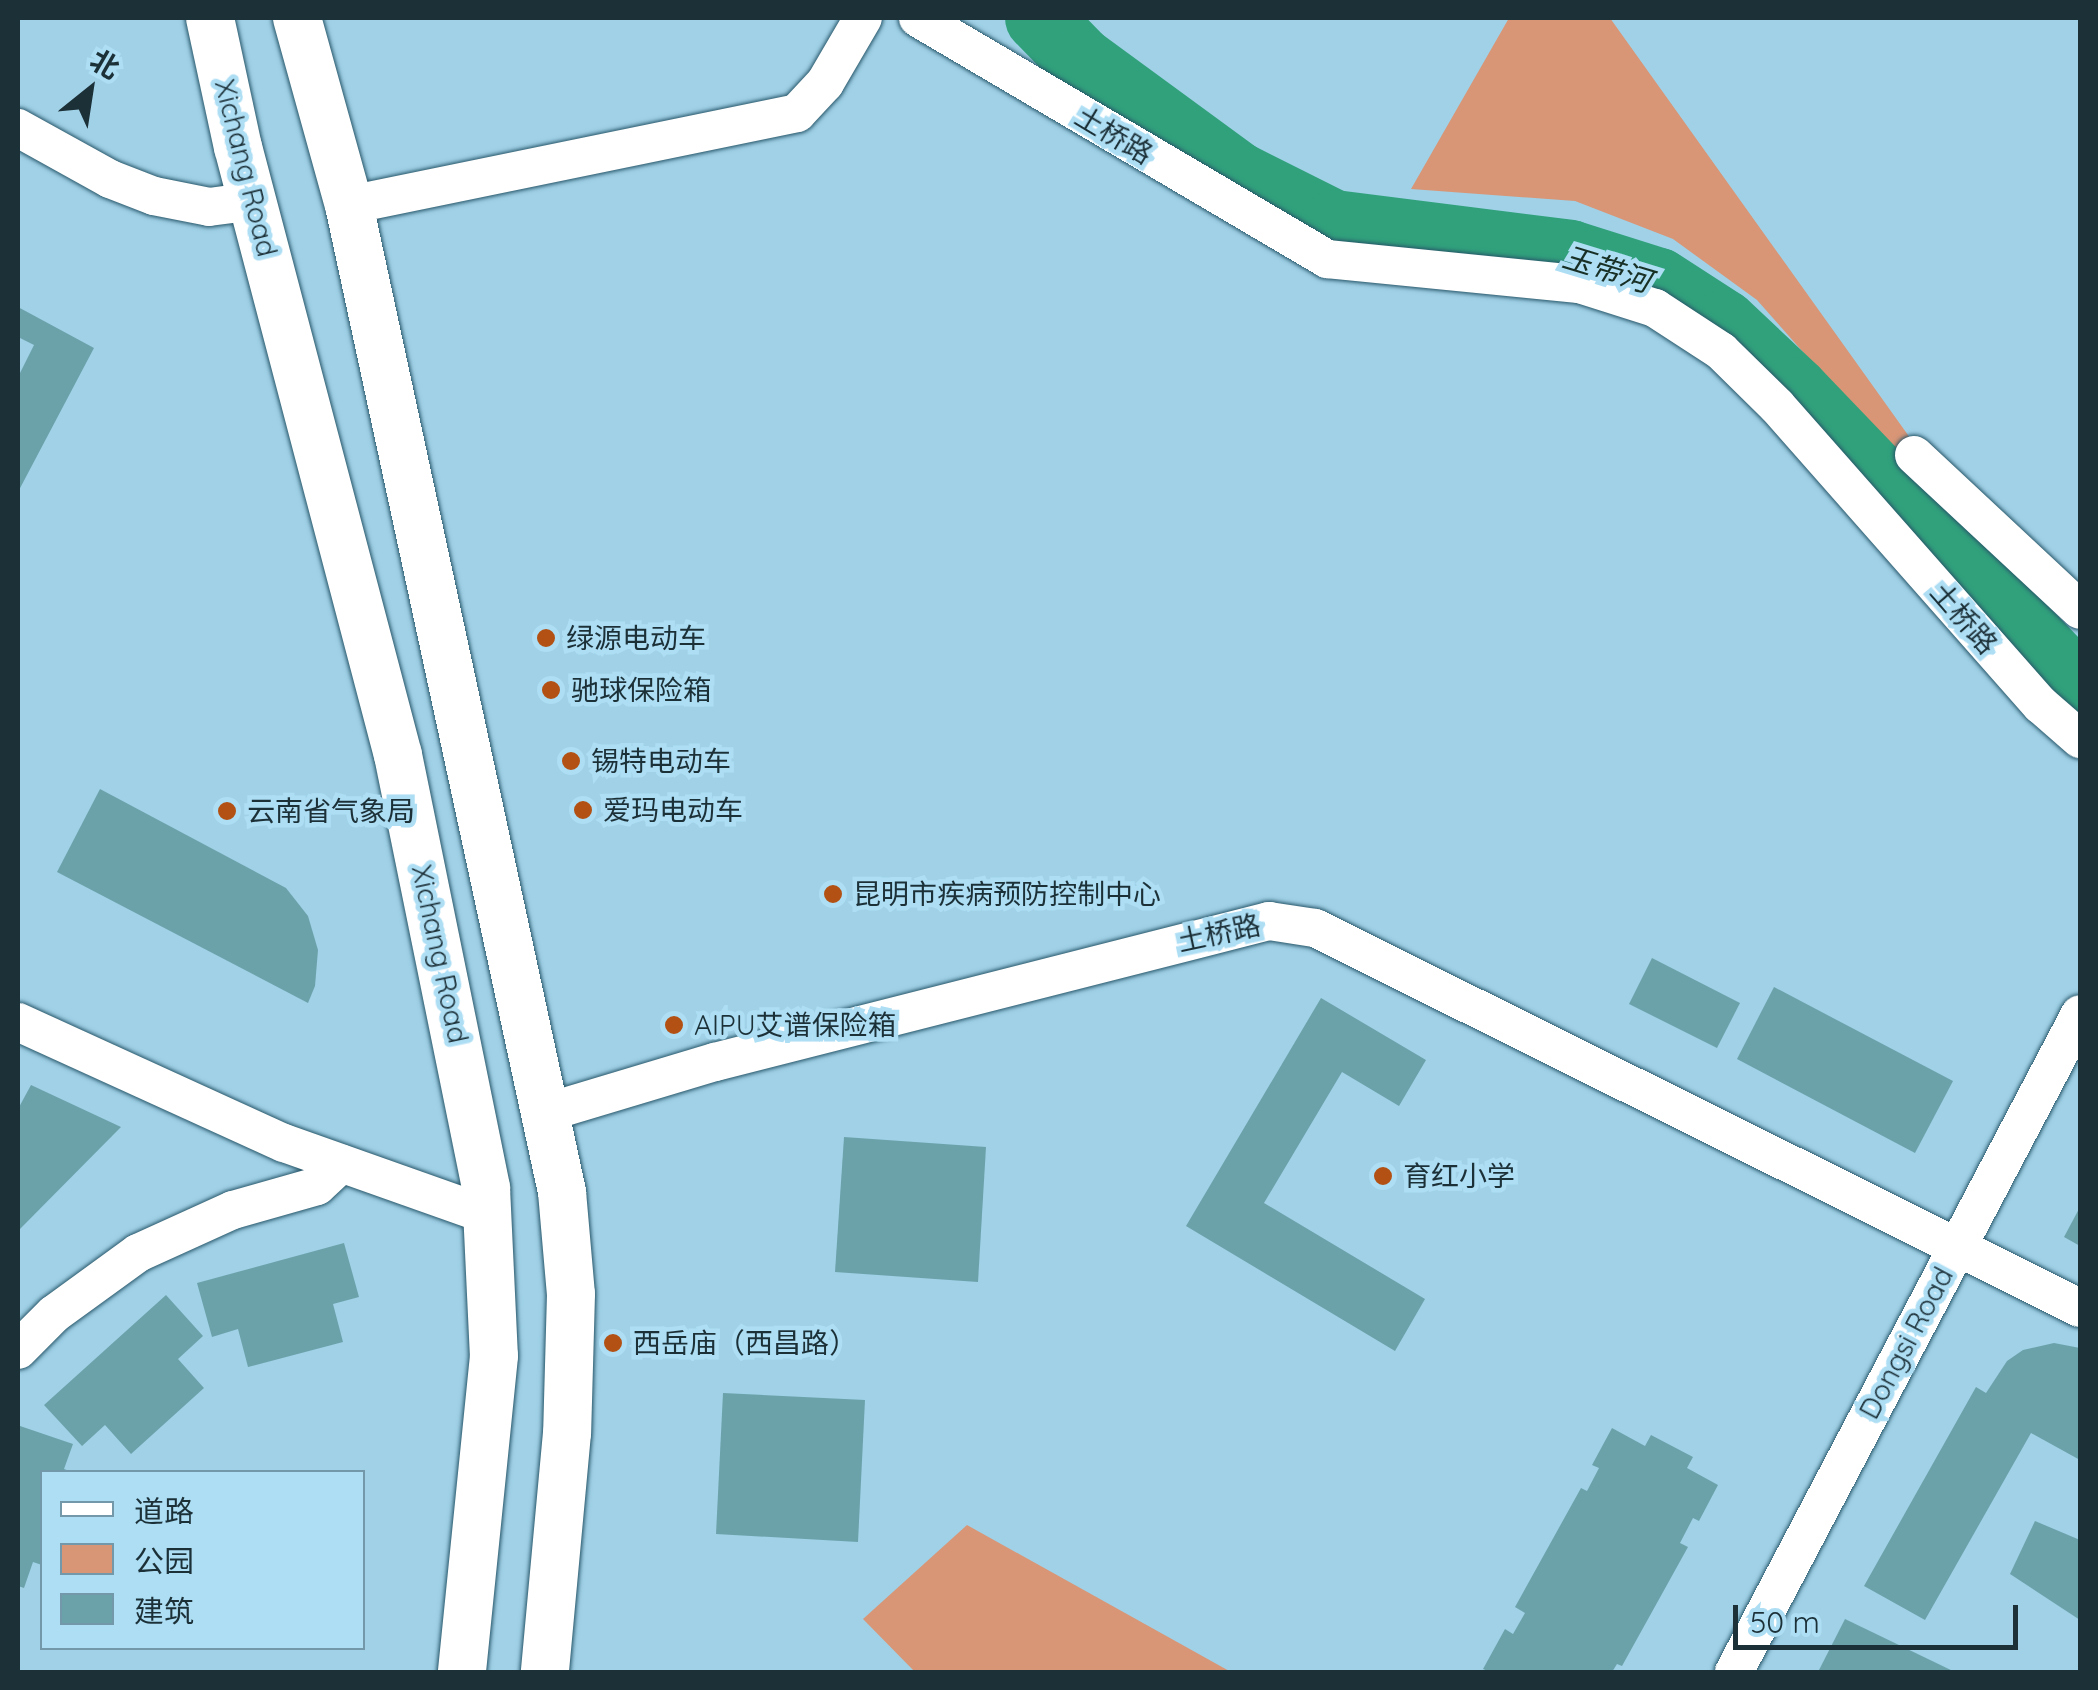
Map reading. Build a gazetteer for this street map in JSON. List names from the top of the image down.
{
  "streets": {
    "main road": ["Xichang Road"],
    "street": ["土桥路", "Dongsi Road"]
  },
  "crossings": [
    ["土桥路", "Dongsi Road"]
  ],
  "water": ["玉带河"],
  "places": [
    "绿源电动车",
    "驰球保险箱",
    "锡特电动车",
    "爱玛电动车",
    "云南省气象局",
    "昆明市疾病预防控制中心",
    "AIPU艾谱保险箱",
    "育红小学",
    "西岳庙（西昌路）"
  ],
  "legend": ["道路", "公园", "建筑"],
  "scale_bar": "50 m",
  "north": "top right"
}
